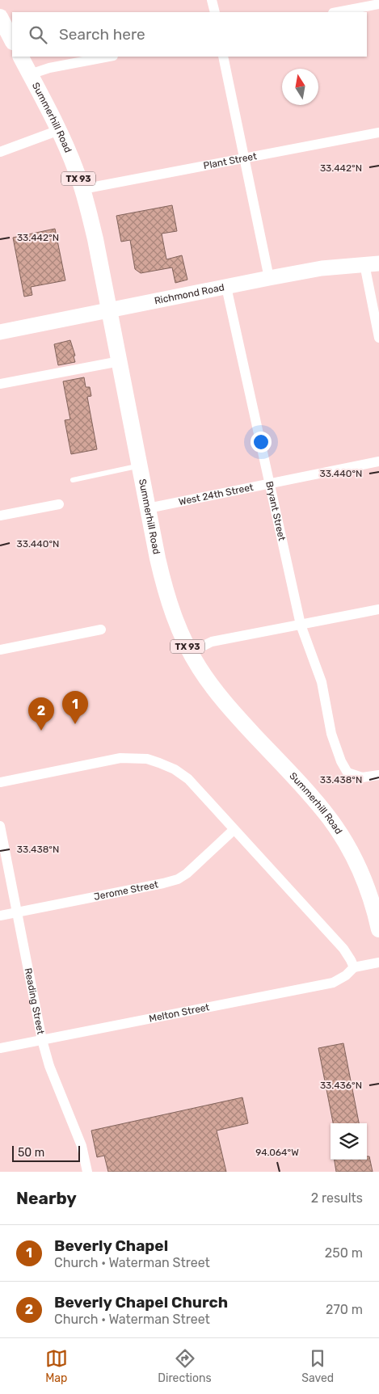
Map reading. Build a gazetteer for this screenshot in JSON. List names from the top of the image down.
{
  "streets": {
    "main road": ["Summerhill Road", "TX 93"],
    "street": [
      "Plant Street",
      "Richmond Road",
      "West 24th Street",
      "Bryant Street",
      "Jerome Street",
      "Reading Street",
      "Melton Street"
    ]
  },
  "crossings": [
    ["Summerhill Road", "Plant Street"],
    ["Summerhill Road", "Richmond Road"],
    ["Summerhill Road", "West 24th Street"],
    ["Richmond Road", "Bryant Street"],
    ["West 24th Street", "Bryant Street"],
    ["Jerome Street", "Reading Street"],
    ["Reading Street", "Melton Street"]
  ],
  "scale_bar": "50 m",
  "north": "top",
  "page": {
    "search": "Search here",
    "pins": ["1", "2"],
    "scale": "50 m",
    "heading": ["Nearby", "2 results"],
    "list": [
      {
        "mark": "1",
        "name": "Beverly Chapel",
        "note": "Church · Waterman Street",
        "value": "250 m"
      },
      {
        "mark": "2",
        "name": "Beverly Chapel Church",
        "note": "Church · Waterman Street",
        "value": "270 m"
      }
    ],
    "nav": ["Map", "Directions", "Saved"]
  },
  "coordinates": [
    "33.442°N",
    "33.440°N",
    "33.438°N",
    "33.436°N",
    "94.064°W"
  ]
}
